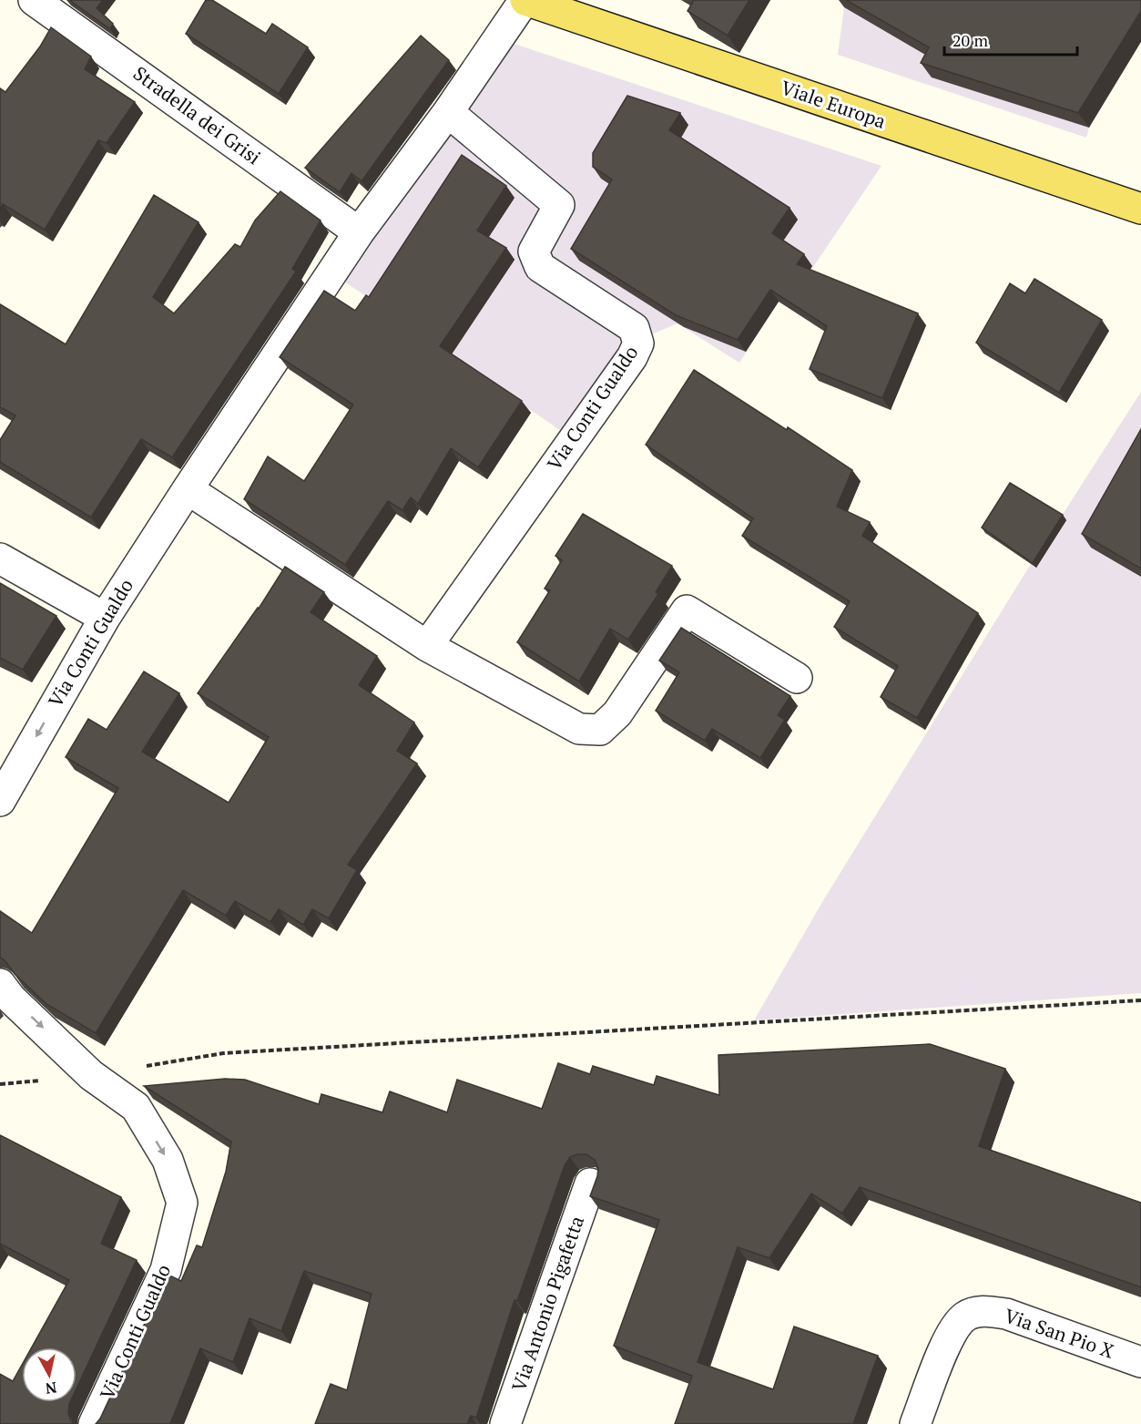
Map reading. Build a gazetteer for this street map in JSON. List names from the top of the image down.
{
  "streets": {
    "main road": ["Viale Europa"],
    "street": [
      "Stradella dei Grisi",
      "Via Conti Gualdo",
      "Via Antonio Pigafetta",
      "Via San Pio X"
    ]
  },
  "crossings": [
    ["Viale Europa", "Via Conti Gualdo"],
    ["Stradella dei Grisi", "Via Conti Gualdo"]
  ],
  "scale_bar": "20 m",
  "north": "bottom"
}
